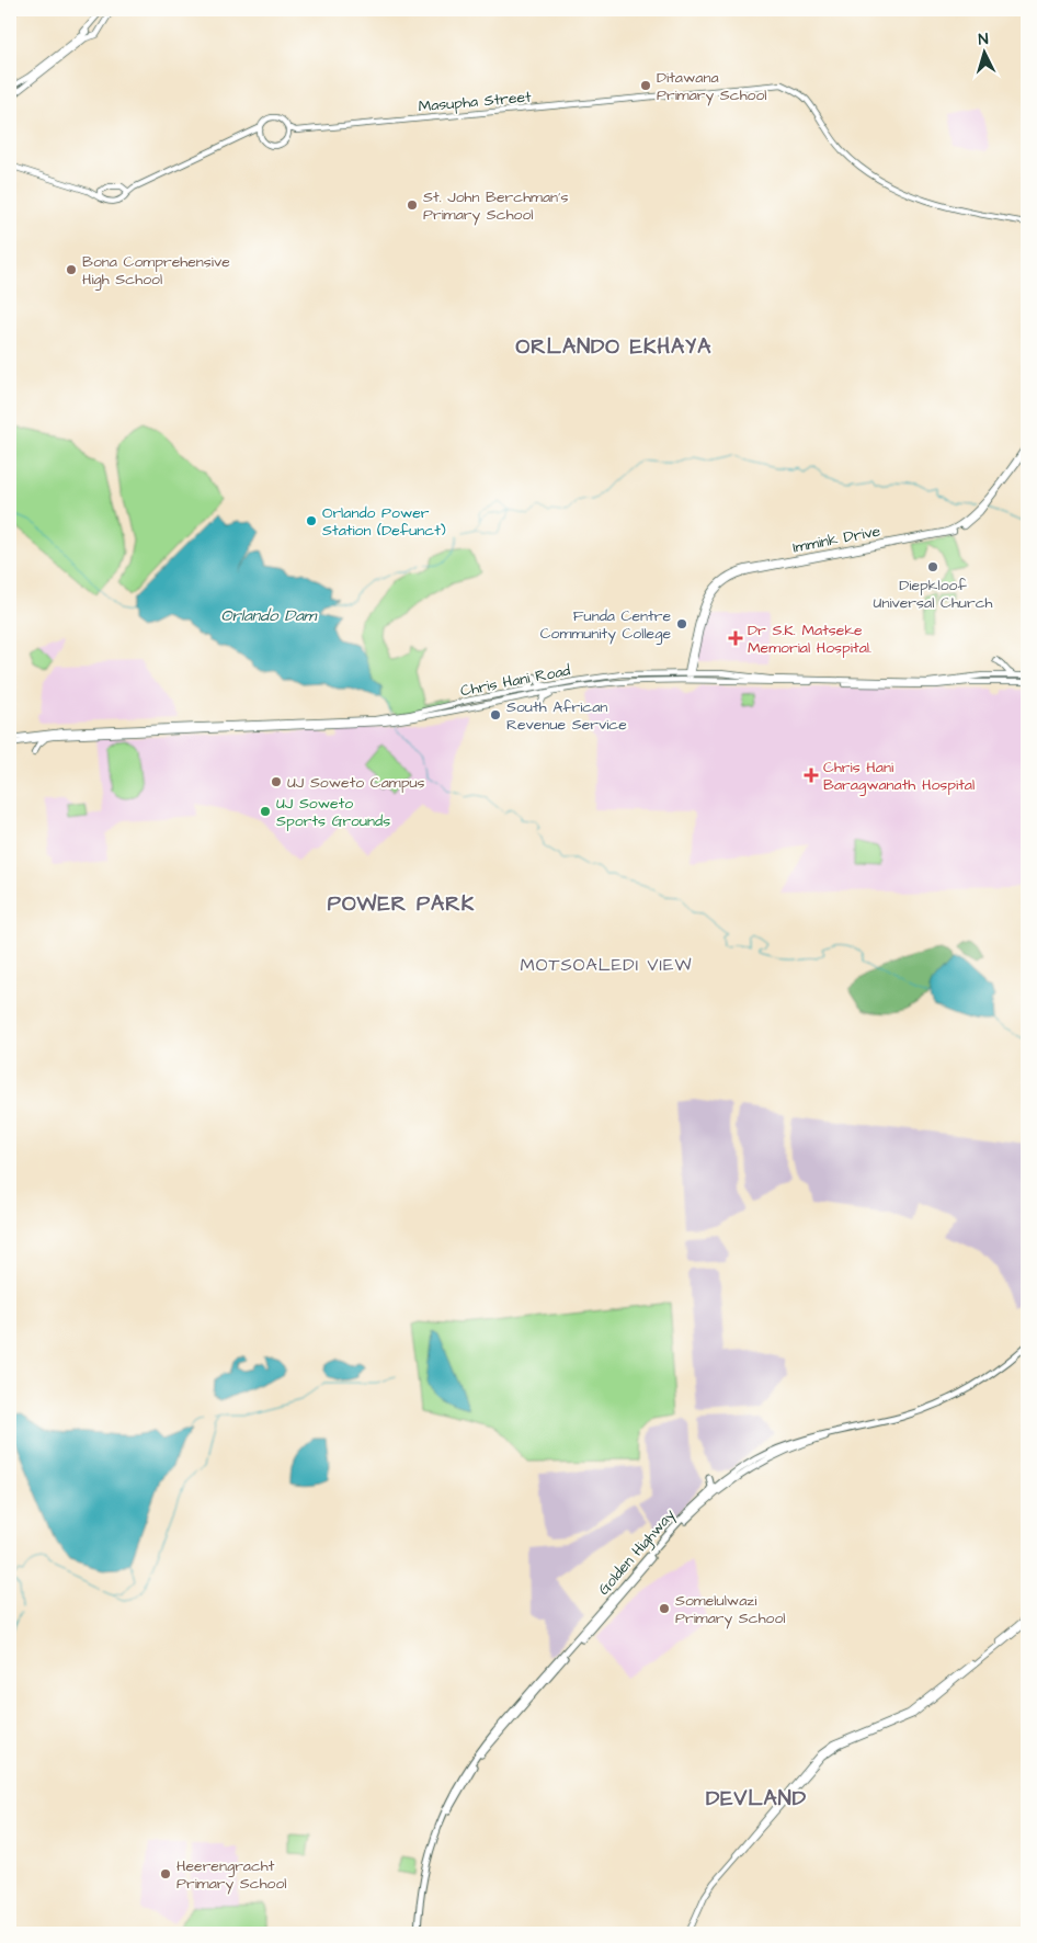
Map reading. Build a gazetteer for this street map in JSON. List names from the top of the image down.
{
  "streets": {
    "main road": [
      "Masupha Street",
      "Immink Drive",
      "Chris Hani Road",
      "Golden Highway"
    ]
  },
  "crossings": [
    ["Immink Drive", "Chris Hani Road"]
  ],
  "districts": [
    "ORLANDO EKHAYA",
    "POWER PARK",
    "MOTSOALEDI VIEW",
    "DEVLAND"
  ],
  "water": ["Orlando Dam"],
  "places": {
    "other": [
      "Ditawana Primary School",
      "St. John Berchman's Primary School",
      "Bona Comprehensive High School",
      "Orlando Power Station (Defunct)",
      "Diepkloof Universal Church",
      "Funda Centre Community College",
      "South African Revenue Service",
      "UJ Soweto Campus",
      "UJ Soweto Sports Grounds",
      "Somelulwazi Primary School",
      "Heerengracht Primary School"
    ],
    "health": ["Dr S.K. Matseke Memorial Hospital.", "Chris Hani Baragwanath Hospital"]
  },
  "north": "top"
}
